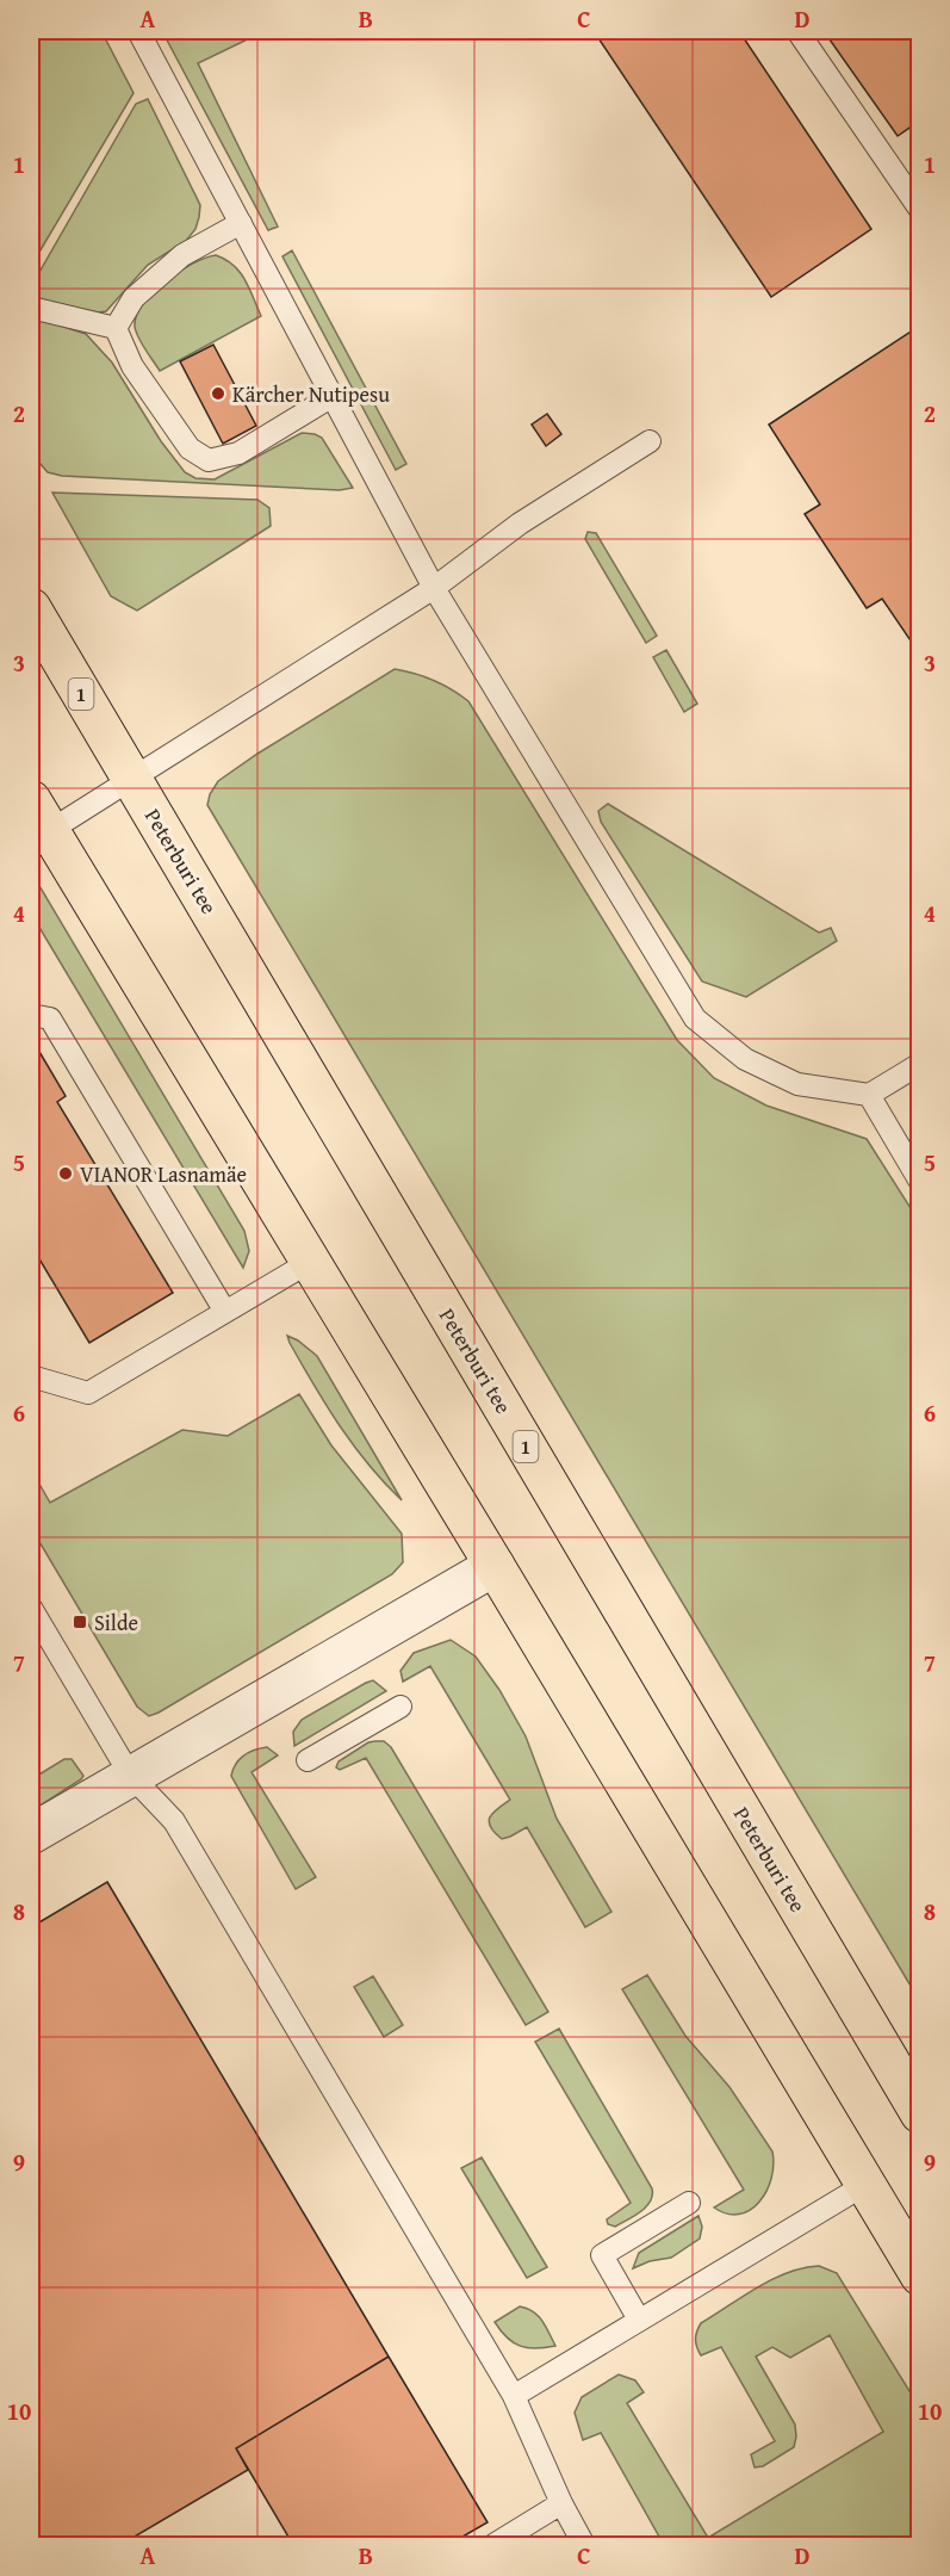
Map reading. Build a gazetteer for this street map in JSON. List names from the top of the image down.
{
  "streets": {
    "highway": ["1", "Peterburi tee"]
  },
  "places": {
    "other": ["Kärcher Nutipesu", "VIANOR Lasnamäe"],
    "transit": ["Silde"]
  },
  "grid": {
    "columns": [
      "A",
      "B",
      "C",
      "D"
    ],
    "rows": [
      "1",
      "2",
      "3",
      "4",
      "5",
      "6",
      "7",
      "8",
      "9",
      "10"
    ]
  }
}
